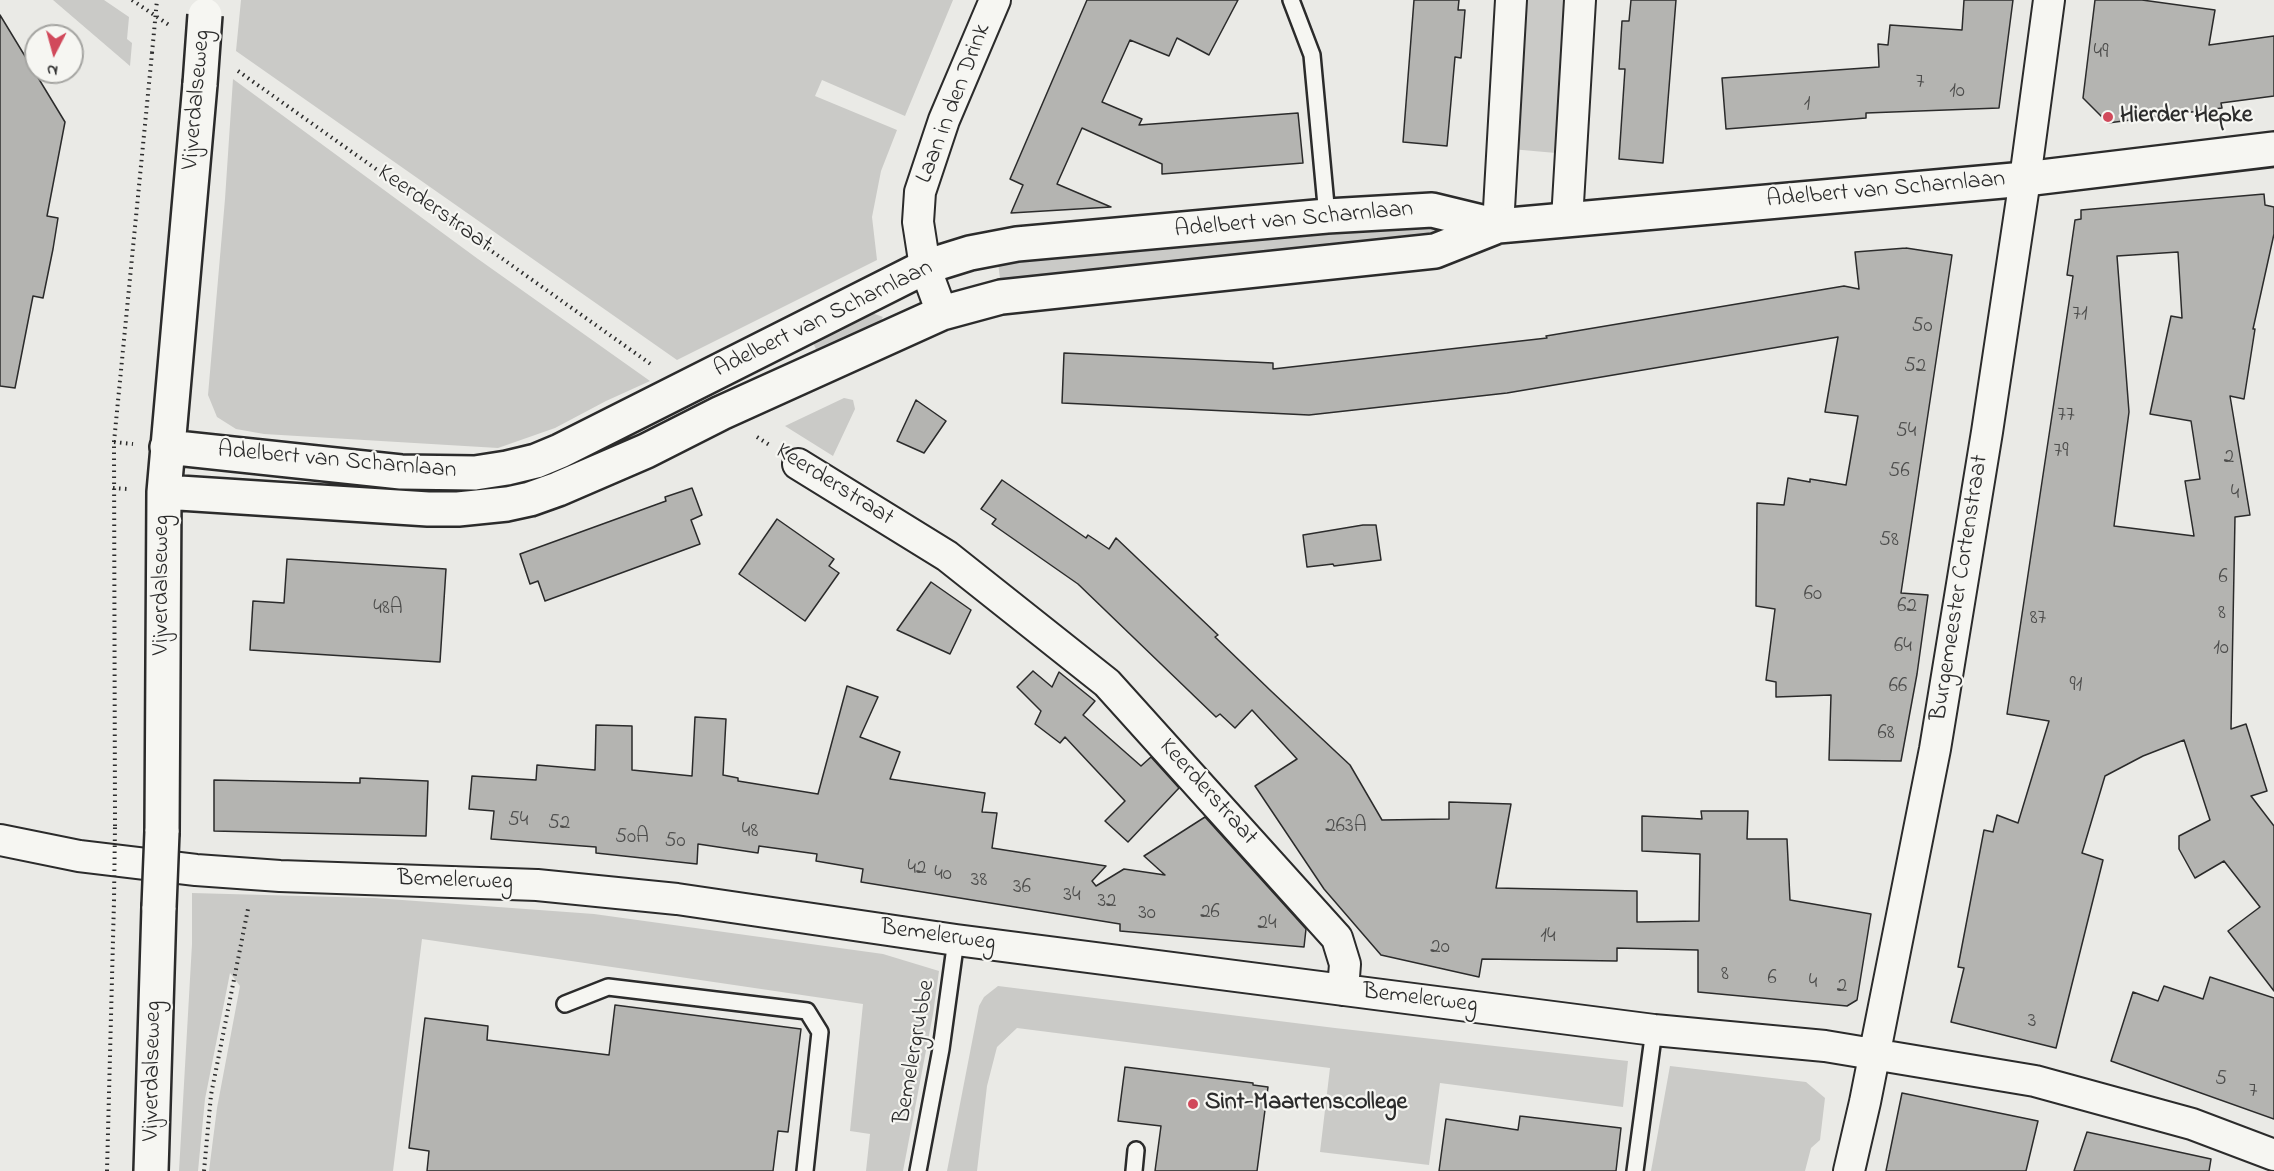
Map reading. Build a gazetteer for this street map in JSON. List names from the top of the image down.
{
  "streets": {
    "street": [
      "Vijverdalseweg",
      "Laan in den Drink",
      "Adelbert van Scharnlaan",
      "Keerderstraat",
      "Burgemeester Cortenstraat",
      "Bemelerweg"
    ],
    "lane": ["Bemelergrubbe"]
  },
  "crossings": [
    ["Vijverdalseweg", "Adelbert van Scharnlaan"],
    ["Laan in den Drink", "Adelbert van Scharnlaan"],
    ["Adelbert van Scharnlaan", "Keerderstraat"],
    ["Adelbert van Scharnlaan", "Burgemeester Cortenstraat"],
    ["Keerderstraat", "Bemelerweg"],
    ["Burgemeester Cortenstraat", "Bemelerweg"],
    ["Bemelerweg", "Bemelergrubbe"]
  ],
  "places": ["Hierder Hepke", "Sint-Maartenscollege"],
  "house_numbers": [
    "49",
    "7",
    "10",
    "1",
    "71",
    "50",
    "52",
    "77",
    "54",
    "79",
    "2",
    "56",
    "4",
    "58",
    "6",
    "60",
    "62",
    "48A",
    "8",
    "87",
    "64",
    "10",
    "91",
    "66",
    "68",
    "54",
    "52",
    "263A",
    "48",
    "50A",
    "50",
    "42",
    "40",
    "38",
    "36",
    "34",
    "32",
    "26",
    "30",
    "24",
    "14",
    "20",
    "8",
    "6",
    "4",
    "2",
    "3",
    "5",
    "7"
  ],
  "north": "bottom"
}
